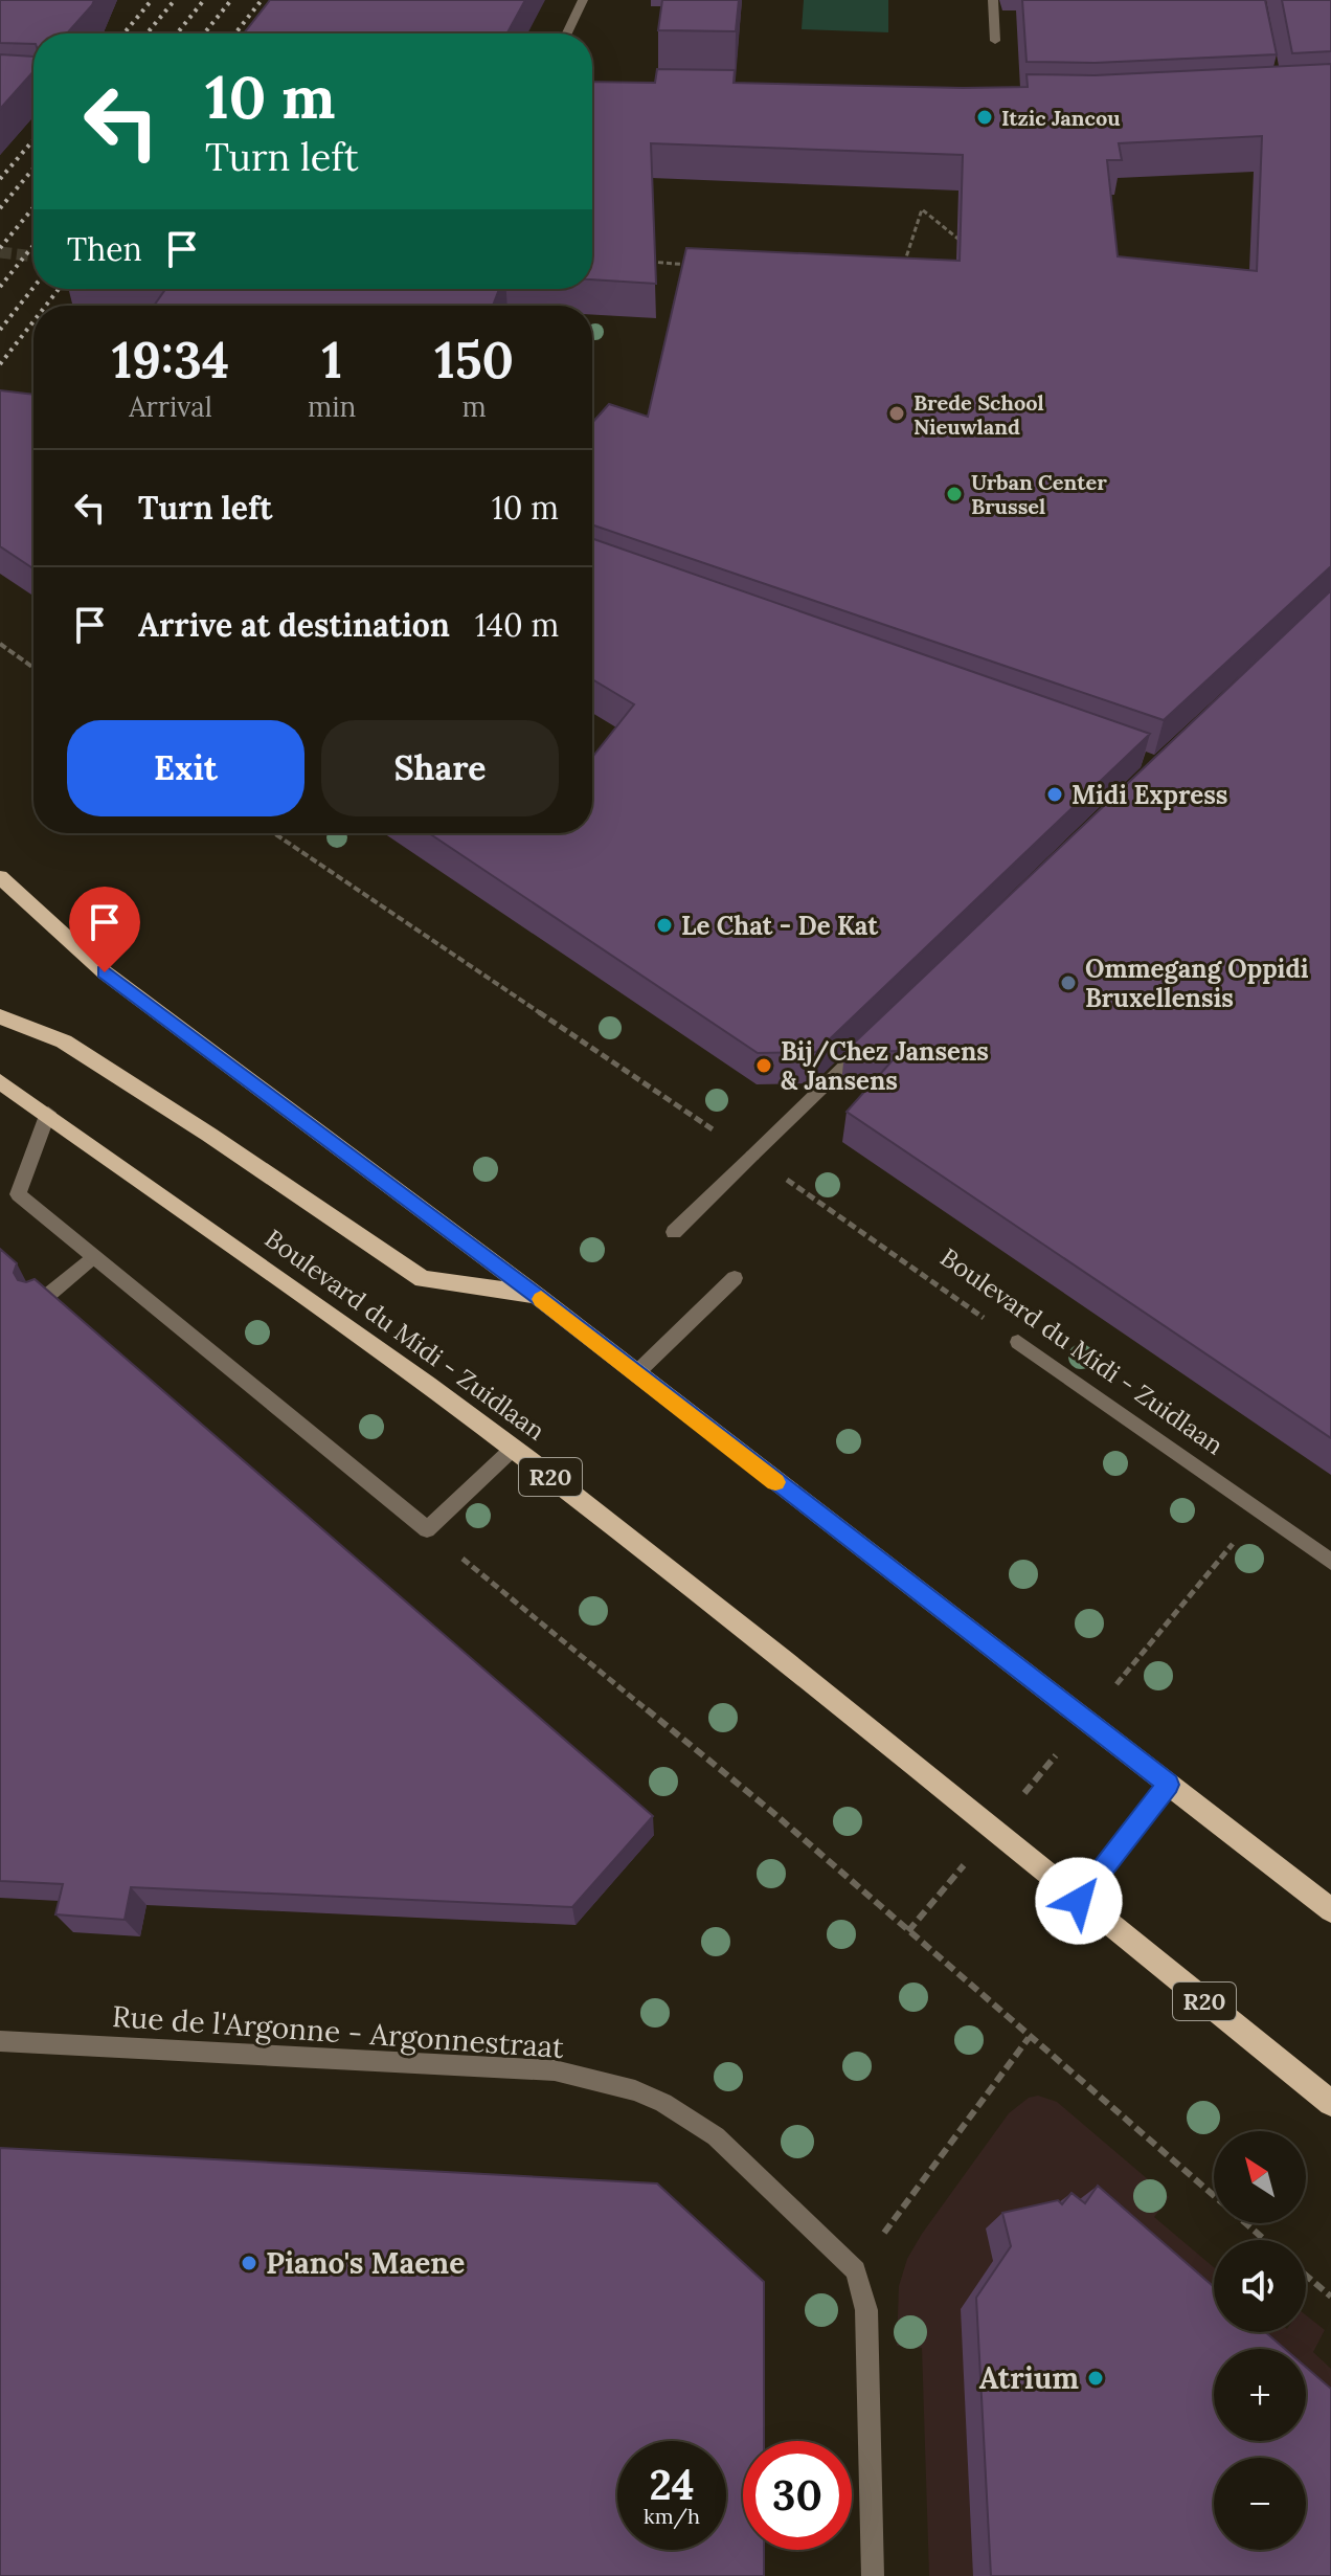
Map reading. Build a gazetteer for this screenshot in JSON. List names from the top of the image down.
{
  "streets": {
    "main road": ["Boulevard du Midi - Zuidlaan", "R20"],
    "street": ["Rue de l'Argonne - Argonnestraat"]
  },
  "places": [
    "Itzic Jancou",
    "Brede School Nieuwland",
    "Urban Center Brussel",
    "Midi Express",
    "Le Chat - De Kat",
    "Ommegang Oppidi Bruxellensis",
    "Bij/Chez Jansens & Jansens",
    "Piano's Maene",
    "Atrium"
  ],
  "north": "top left",
  "page": {
    "turn": ["10 m", "Turn left"],
    "then": "Then",
    "eta": [
      "19:34",
      "Arrival",
      "1",
      "min",
      "150",
      "m"
    ],
    "list": [
      {
        "name": "Turn left",
        "value": "10 m"
      },
      {
        "name": "Arrive at destination",
        "value": "140 m"
      }
    ],
    "buttons": ["Exit", "Share"],
    "map_buttons": ["+", "−"],
    "speed": "24 km/h",
    "limit": "30"
  }
}
